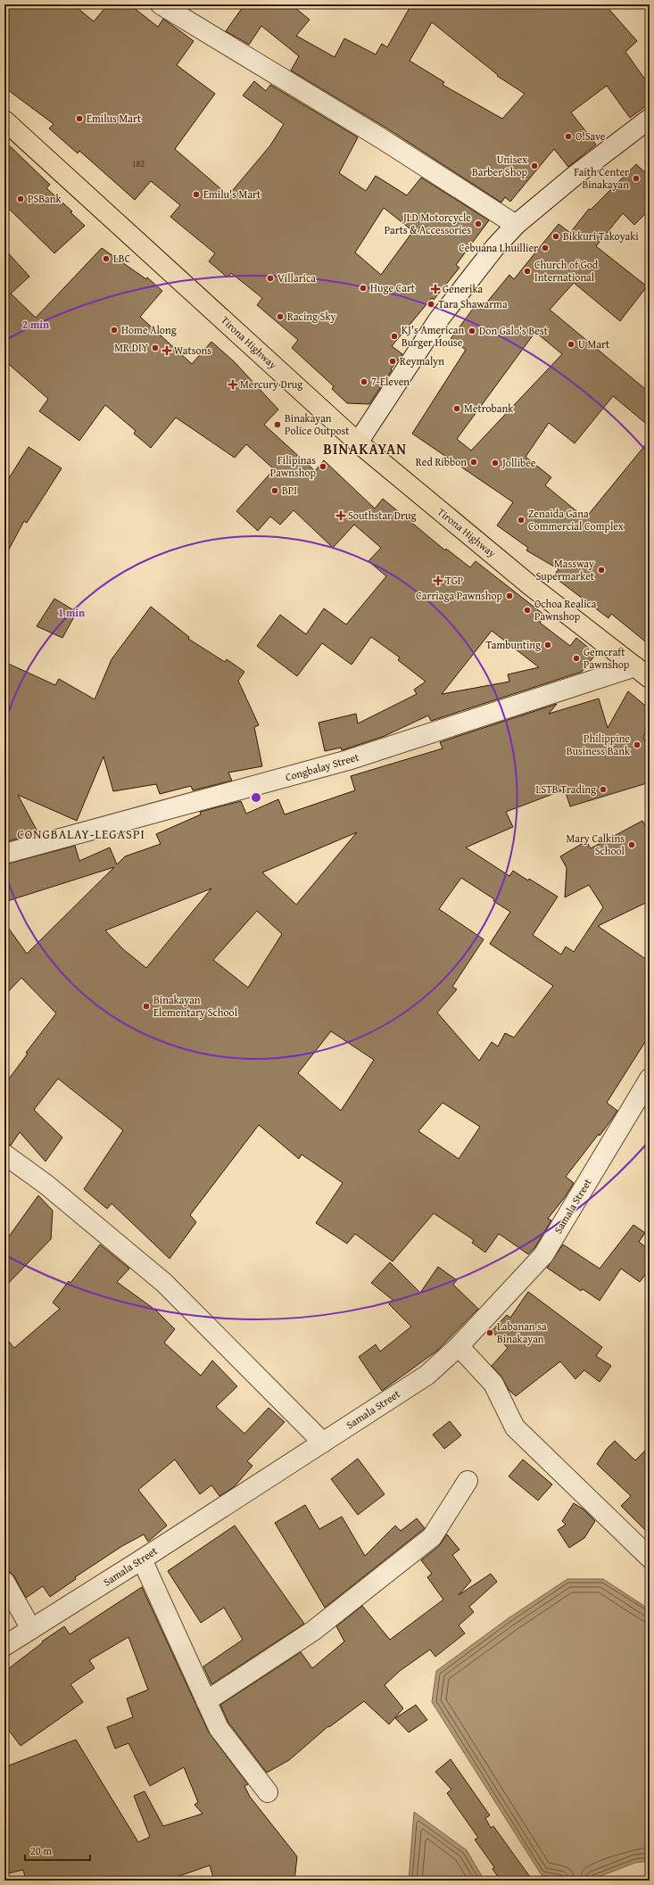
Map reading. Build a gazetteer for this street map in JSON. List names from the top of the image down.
{
  "streets": {
    "main road": ["Tirona Highway"],
    "street": ["Congbalay Street", "Samala Street"]
  },
  "crossings": [
    ["Tirona Highway", "Congbalay Street"]
  ],
  "districts": ["BINAKAYAN", "CONGBALAY-LEGASPI"],
  "places": {
    "other": [
      "Emilus Mart",
      "O!Save",
      "Unisex Barber Shop",
      "Faith Center Binakayan",
      "Emilu's Mart",
      "PSBank",
      "JLD Motorcycle Parts & Accessories",
      "Bikkuri Takoyaki",
      "Cebuana Lhuillier",
      "LBC",
      "Church of God International",
      "Villarica",
      "Huge Cart",
      "Tara Shawarma",
      "Racing Sky",
      "Home Along",
      "Don Galo's Best",
      "KJ's American Burger House",
      "U Mart",
      "MR.DIY",
      "Reymalyn",
      "7-Eleven",
      "Metrobank",
      "Binakayan Police Outpost",
      "Red Ribbon",
      "Jollibee",
      "Filipinas Pawnshop",
      "BPI",
      "Zenaida Gana Commercial Complex",
      "Massway Supermarket",
      "Carriaga Pawnshop",
      "Ochoa Realica Pawnshop",
      "Tambunting",
      "Gemcraft Pawnshop",
      "Philippine Business Bank",
      "LSTB Trading",
      "Mary Calkins School",
      "Binakayan Elementary School",
      "Labanan sa Binakayan"
    ],
    "health": [
      "Generika",
      "Watsons",
      "Mercury Drug",
      "Southstar Drug",
      "TGP"
    ]
  },
  "house_numbers": ["182"],
  "scale_bar": "20 m",
  "rings": ["2 min", "1 min"]
}
